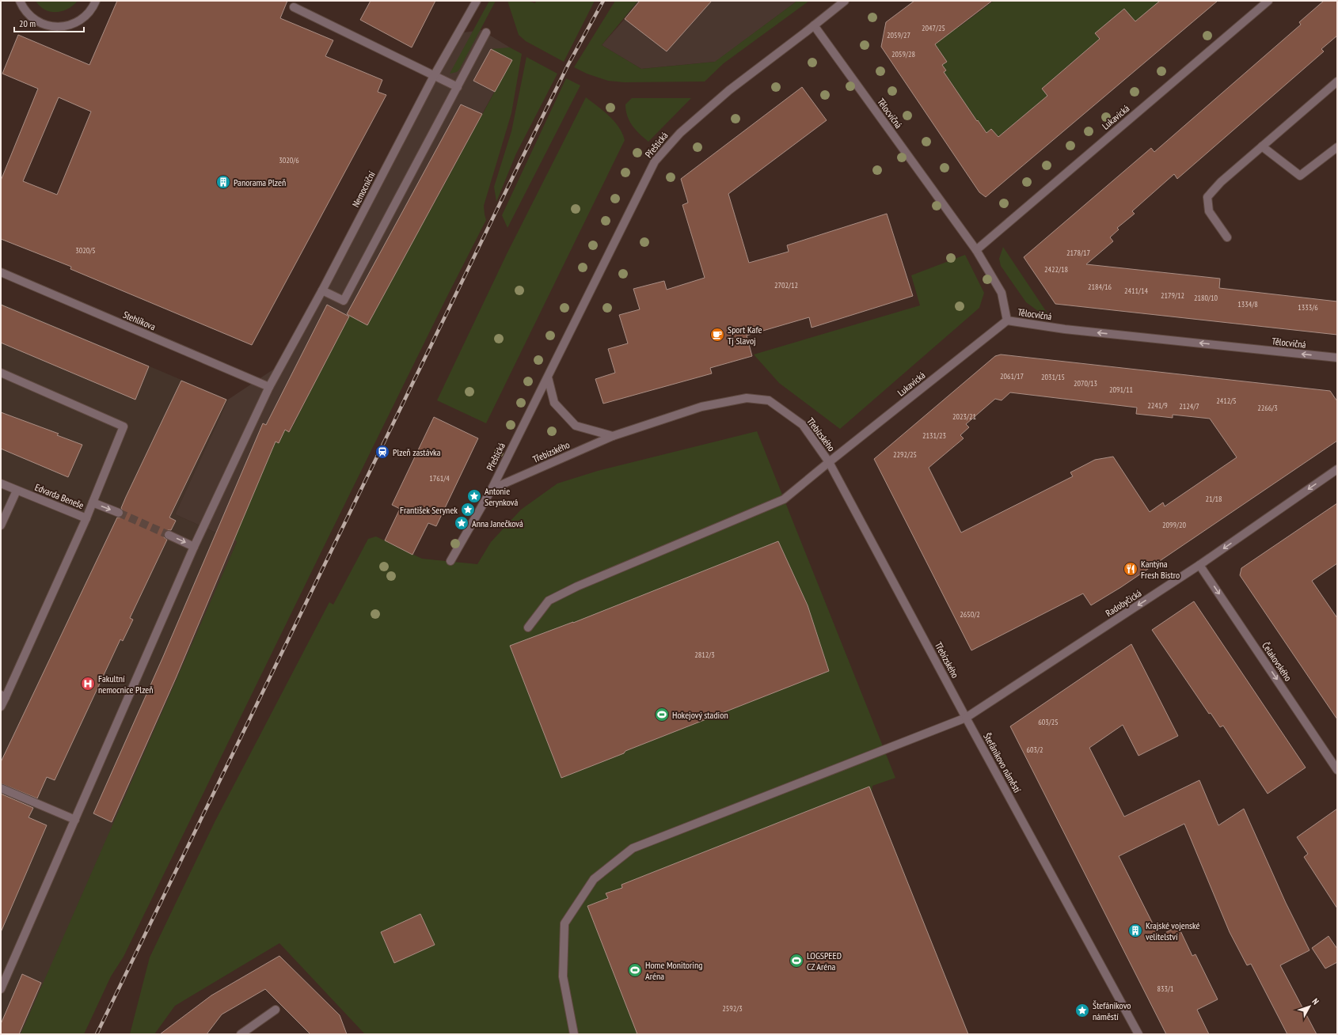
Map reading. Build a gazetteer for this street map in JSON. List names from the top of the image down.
{
  "streets": {
    "street": [
      "Tělocvičná",
      "Lukavická",
      "Přeštická",
      "Nemocniční",
      "Stehlíkova",
      "Třebízského",
      "Edvarda Beneše",
      "Radobyčická",
      "Čelakovského",
      "Štefánikovo náměstí"
    ]
  },
  "crossings": [
    ["Tělocvičná", "Lukavická"],
    ["Tělocvičná", "Přeštická"],
    ["Lukavická", "Třebízského"],
    ["Přeštická", "Třebízského"],
    ["Nemocniční", "Stehlíkova"],
    ["Třebízského", "Radobyčická"],
    ["Třebízského", "Štefánikovo náměstí"],
    ["Radobyčická", "Čelakovského"],
    ["Radobyčická", "Štefánikovo náměstí"]
  ],
  "one_way": ["Tělocvičná", "Radobyčická", "Čelakovského"],
  "places": {
    "building": ["Panorama Plzeň", "Krajské vojenské velitelství"],
    "cafe": ["Sport Kafe Tj Slavoj"],
    "station": ["Plzeň zastávka"],
    "place": [
      "Antonie Serynková",
      "František Serynek",
      "Anna Janečková",
      "Štefánikovo náměstí"
    ],
    "restaurant": ["Kantýna Fresh Bistro"],
    "hospital": ["Fakultní nemocnice Plzeň"],
    "sports": ["Hokejový stadion", "LOGSPEED CZ Aréna", "Home Monitoring Aréna"]
  },
  "house_numbers": [
    "2047/25",
    "2059/27",
    "2059/28",
    "3020/6",
    "3020/5",
    "2178/17",
    "2422/18",
    "2702/12",
    "2184/16",
    "2411/14",
    "2179/12",
    "2180/10",
    "1334/8",
    "1333/6",
    "2061/17",
    "2031/15",
    "2070/13",
    "2091/11",
    "2412/5",
    "2241/9",
    "2124/7",
    "2266/3",
    "2023/21",
    "2131/23",
    "2292/25",
    "1761/4",
    "21/18",
    "2099/20",
    "2650/2",
    "2812/3",
    "603/25",
    "603/2",
    "833/1",
    "2592/3"
  ],
  "scale_bar": "20 m",
  "north": "top right"
}
